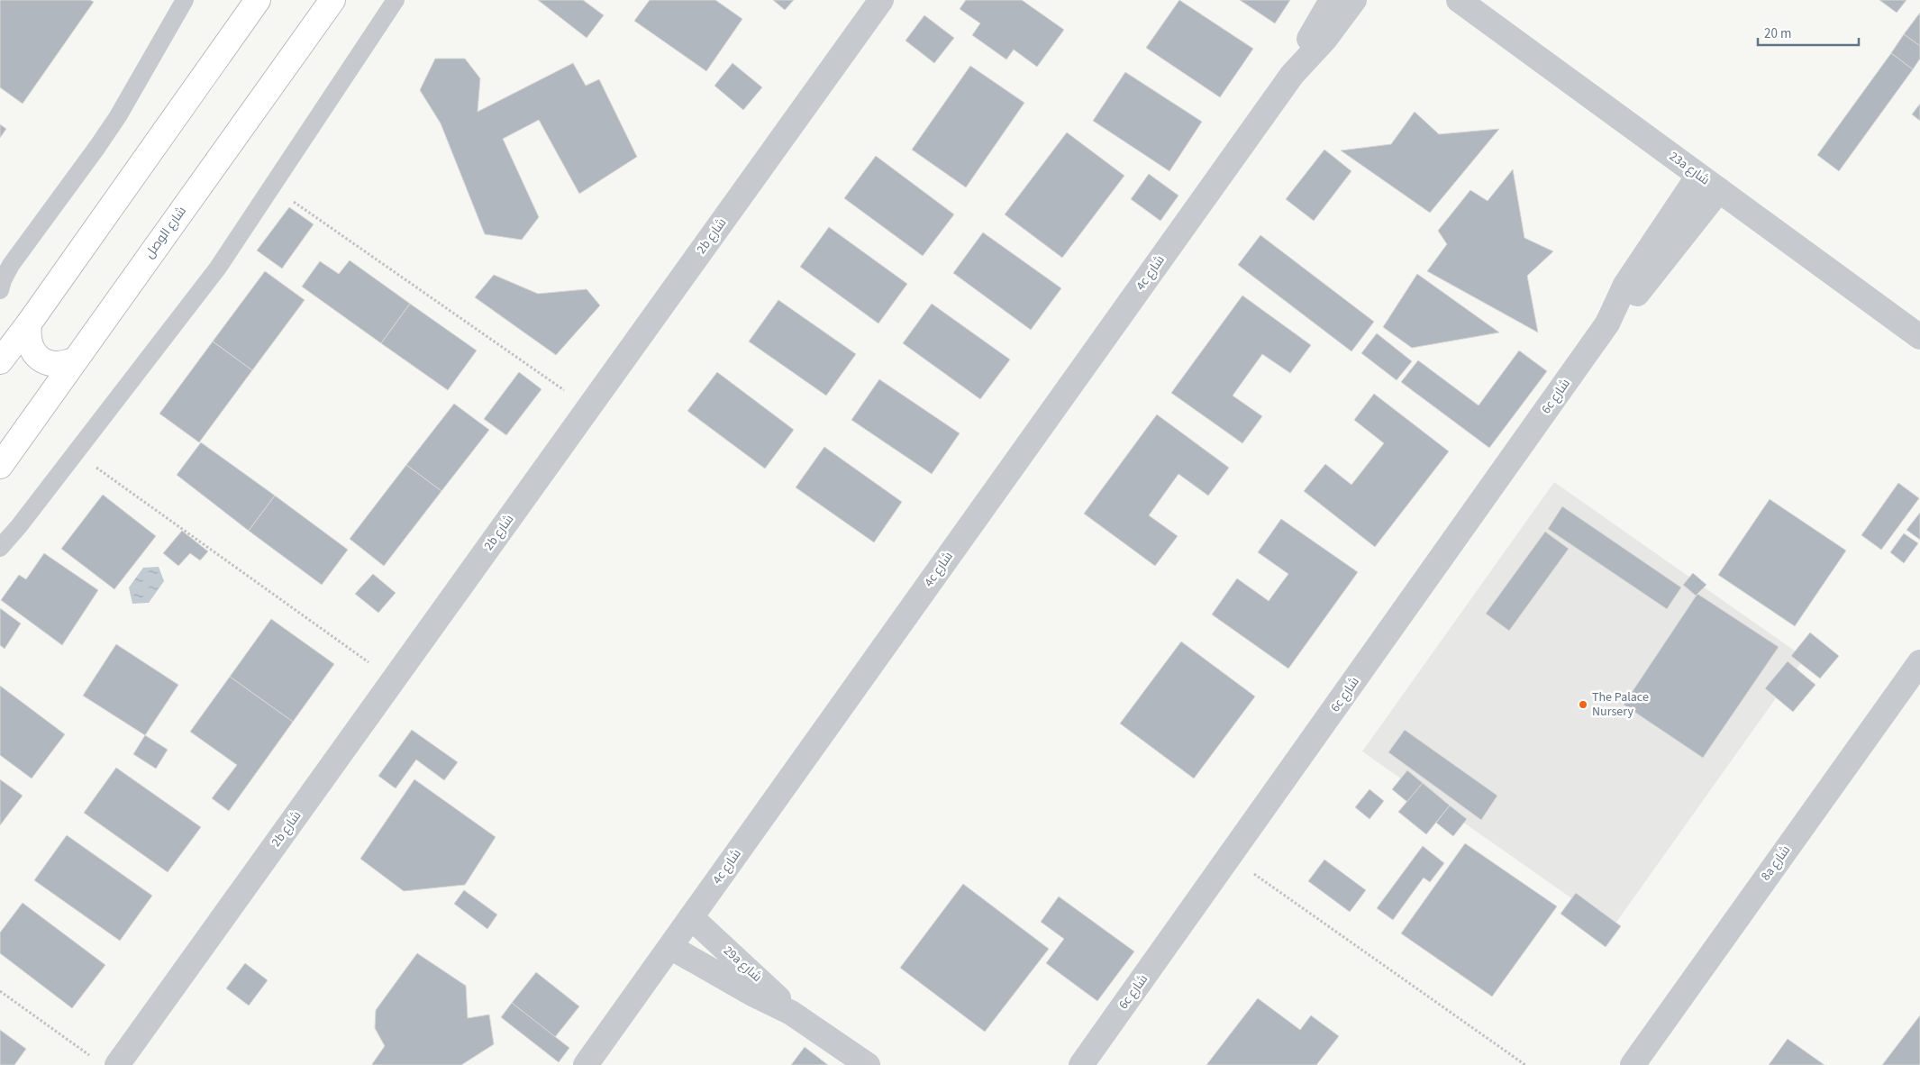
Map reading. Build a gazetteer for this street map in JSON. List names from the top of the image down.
{
  "streets": {
    "main road": ["شارع الوصل"],
    "street": [
      "23a شارع",
      "2b شارع",
      "4c شارع",
      "6c شارع",
      "8a شارع",
      "29a شارع"
    ]
  },
  "crossings": [
    ["23a شارع", "6c شارع"],
    ["4c شارع", "29a شارع"]
  ],
  "places": ["The Palace Nursery"],
  "scale_bar": "20 m"
}
